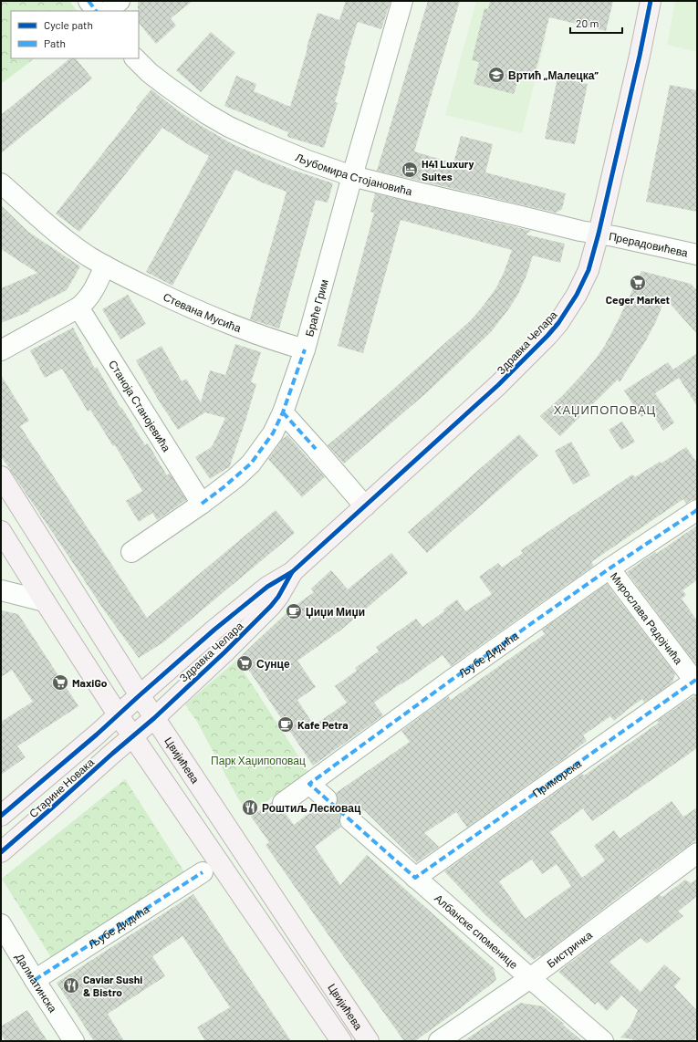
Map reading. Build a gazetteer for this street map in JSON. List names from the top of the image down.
{
  "streets": {
    "main road": ["Здравка Челара", "Цвијићева", "Старине Новака"],
    "street": [
      "Љубомира Стојановића",
      "Прерадовићева",
      "Браће Грим",
      "Стевана Мусића",
      "Станоја Станојевића",
      "Мирослава Радојчића",
      "Љубе Дидића",
      "Приморска",
      "Албанске споменице",
      "Бистричка",
      "Далматинска"
    ]
  },
  "crossings": [
    ["Љубомира Стојановића", "Прерадовићева"],
    ["Љубомира Стојановића", "Браће Грим"],
    ["Љубомира Стојановића", "Здравка Челара"],
    ["Прерадовићева", "Здравка Челара"],
    ["Браће Грим", "Стевана Мусића"],
    ["Браће Грим", "Станоја Станојевића"],
    ["Здравка Челара", "Цвијићева"],
    ["Здравка Челара", "Старине Новака"],
    ["Мирослава Радојчића", "Љубе Дидића"],
    ["Мирослава Радојчића", "Приморска"],
    ["Љубе Дидића", "Далматинска"],
    ["Приморска", "Албанске споменице"],
    ["Албанске споменице", "Бистричка"]
  ],
  "districts": ["ХАЏИПОПОВАЦ"],
  "parks": ["Парк Хаџипоповац"],
  "places": {
    "school or university": ["Вртић „Малецка”"],
    "hotel": ["H41 Luxury Suites"],
    "supermarket": ["Ceger Market", "Сунце", "MaxiGo"],
    "cafe": ["Џиџи Миџи", "Kafe Petra"],
    "restaurant": ["Роштиљ Лесковац", "Caviar Sushi & Bistro"]
  },
  "legend": ["Cycle path", "Path"],
  "scale_bar": "20 m"
}
